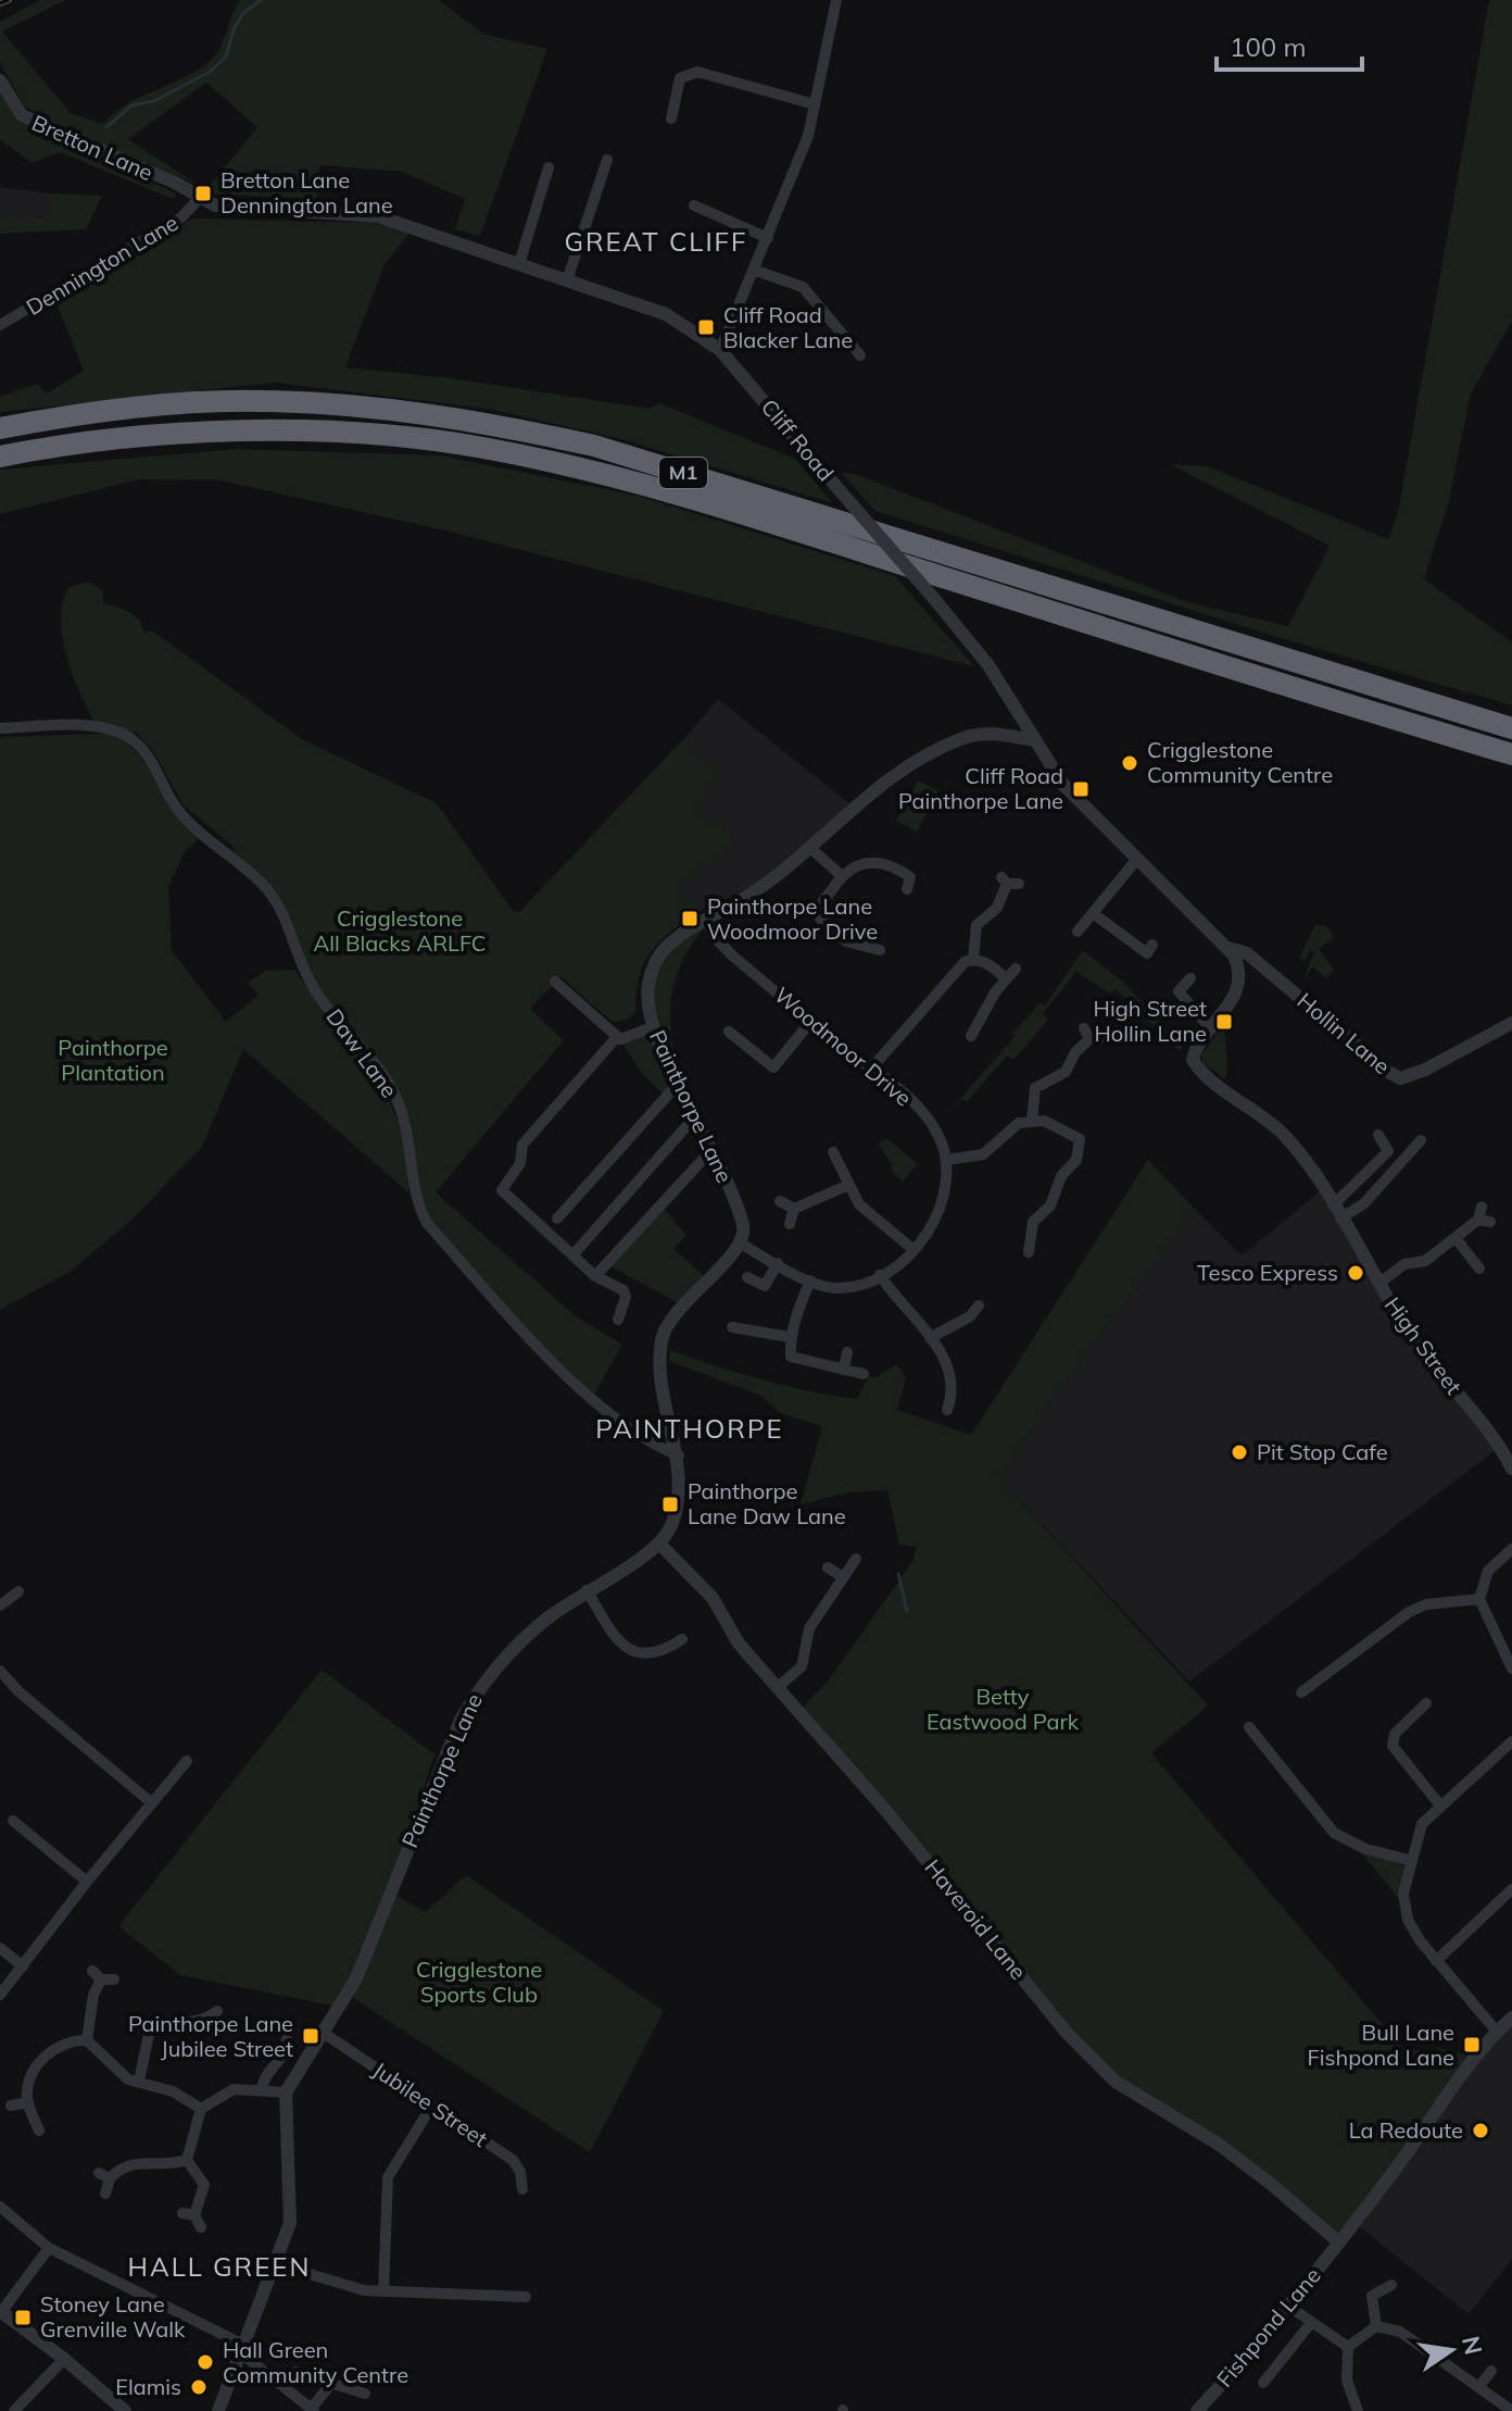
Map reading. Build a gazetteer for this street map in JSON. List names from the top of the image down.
{
  "streets": {
    "highway": ["M1"],
    "street": [
      "Bretton Lane",
      "Dennington Lane",
      "Cliff Road",
      "Hollin Lane",
      "Woodmoor Drive",
      "Daw Lane",
      "Painthorpe Lane",
      "High Street",
      "Haveroid Lane",
      "Jubilee Street",
      "Fishpond Lane"
    ]
  },
  "crossings": [
    ["Bretton Lane", "Dennington Lane"],
    ["Bretton Lane", "Cliff Road"],
    ["Dennington Lane", "Cliff Road"],
    ["Cliff Road", "Hollin Lane"],
    ["Cliff Road", "Painthorpe Lane"],
    ["Cliff Road", "High Street"],
    ["Hollin Lane", "High Street"],
    ["Woodmoor Drive", "Painthorpe Lane"],
    ["Painthorpe Lane", "Haveroid Lane"],
    ["Painthorpe Lane", "Jubilee Street"],
    ["Haveroid Lane", "Fishpond Lane"]
  ],
  "districts": ["GREAT CLIFF", "PAINTHORPE", "HALL GREEN"],
  "parks": [
    "Crigglestone All Blacks ARLFC",
    "Painthorpe Plantation",
    "Betty Eastwood Park",
    "Crigglestone Sports Club"
  ],
  "places": {
    "transit": [
      "Bretton Lane Dennington Lane",
      "Cliff Road Blacker Lane",
      "Cliff Road Painthorpe Lane",
      "Painthorpe Lane Woodmoor Drive",
      "High Street Hollin Lane",
      "Painthorpe Lane Daw Lane",
      "Painthorpe Lane Jubilee Street",
      "Bull Lane Fishpond Lane",
      "Stoney Lane Grenville Walk"
    ],
    "other": [
      "Crigglestone Community Centre",
      "Tesco Express",
      "Pit Stop Cafe",
      "La Redoute",
      "Hall Green Community Centre",
      "Elamis"
    ]
  },
  "scale_bar": "100 m",
  "north": "right"
}
